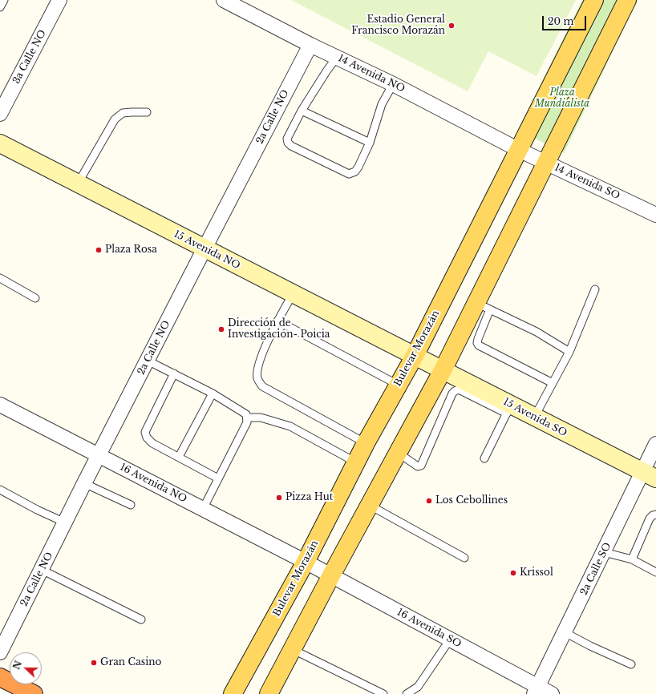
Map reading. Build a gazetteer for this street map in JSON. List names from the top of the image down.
{
  "streets": {
    "main road": ["Bulevar Morazán"],
    "street": [
      "3a Calle NO",
      "14 Avenida NO",
      "2a Calle NO",
      "14 Avenida SO",
      "15 Avenida NO",
      "15 Avenida SO",
      "16 Avenida NO",
      "2a Calle SO",
      "16 Avenida SO"
    ]
  },
  "crossings": [
    ["14 Avenida NO", "2a Calle NO"],
    ["14 Avenida NO", "14 Avenida SO"],
    ["14 Avenida NO", "Bulevar Morazán"],
    ["2a Calle NO", "15 Avenida NO"],
    ["2a Calle NO", "16 Avenida NO"],
    ["14 Avenida SO", "Bulevar Morazán"],
    ["15 Avenida NO", "Bulevar Morazán"],
    ["15 Avenida NO", "15 Avenida SO"],
    ["Bulevar Morazán", "15 Avenida SO"],
    ["Bulevar Morazán", "16 Avenida NO"],
    ["Bulevar Morazán", "16 Avenida SO"],
    ["15 Avenida SO", "2a Calle SO"],
    ["16 Avenida NO", "16 Avenida SO"],
    ["2a Calle SO", "16 Avenida SO"]
  ],
  "parks": ["Plaza Mundialista"],
  "places": [
    "Estadio General Francisco Morazán",
    "Plaza Rosa",
    "Dirección de Investigación- Poicia",
    "Pizza Hut",
    "Los Cebollines",
    "Krissol",
    "Gran Casino"
  ],
  "scale_bar": "20 m",
  "north": "left"
}
